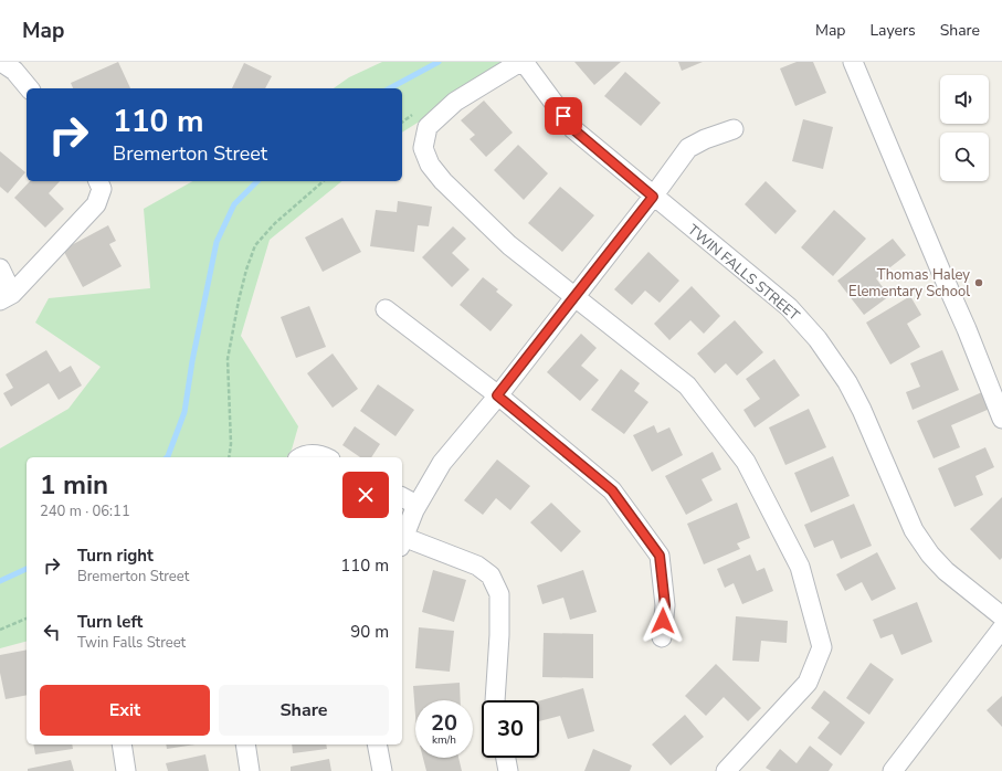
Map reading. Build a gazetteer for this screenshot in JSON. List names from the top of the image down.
{
  "streets": {
    "street": ["TWIN FALLS STREET"]
  },
  "places": ["Thomas Haley Elementary School"],
  "page": {
    "header": "Map",
    "nav": ["Map", "Layers", "Share"],
    "turn": ["110 m", "Bremerton Street"],
    "heading": ["1 min", "240 m · 06:11"],
    "list": [
      {
        "name": "Turn right",
        "note": "Bremerton Street",
        "value": "110 m"
      },
      {
        "name": "Turn left",
        "note": "Twin Falls Street",
        "value": "90 m"
      }
    ],
    "buttons": ["Exit", "Share"],
    "speed": "20 km/h",
    "limit": "30"
  }
}
